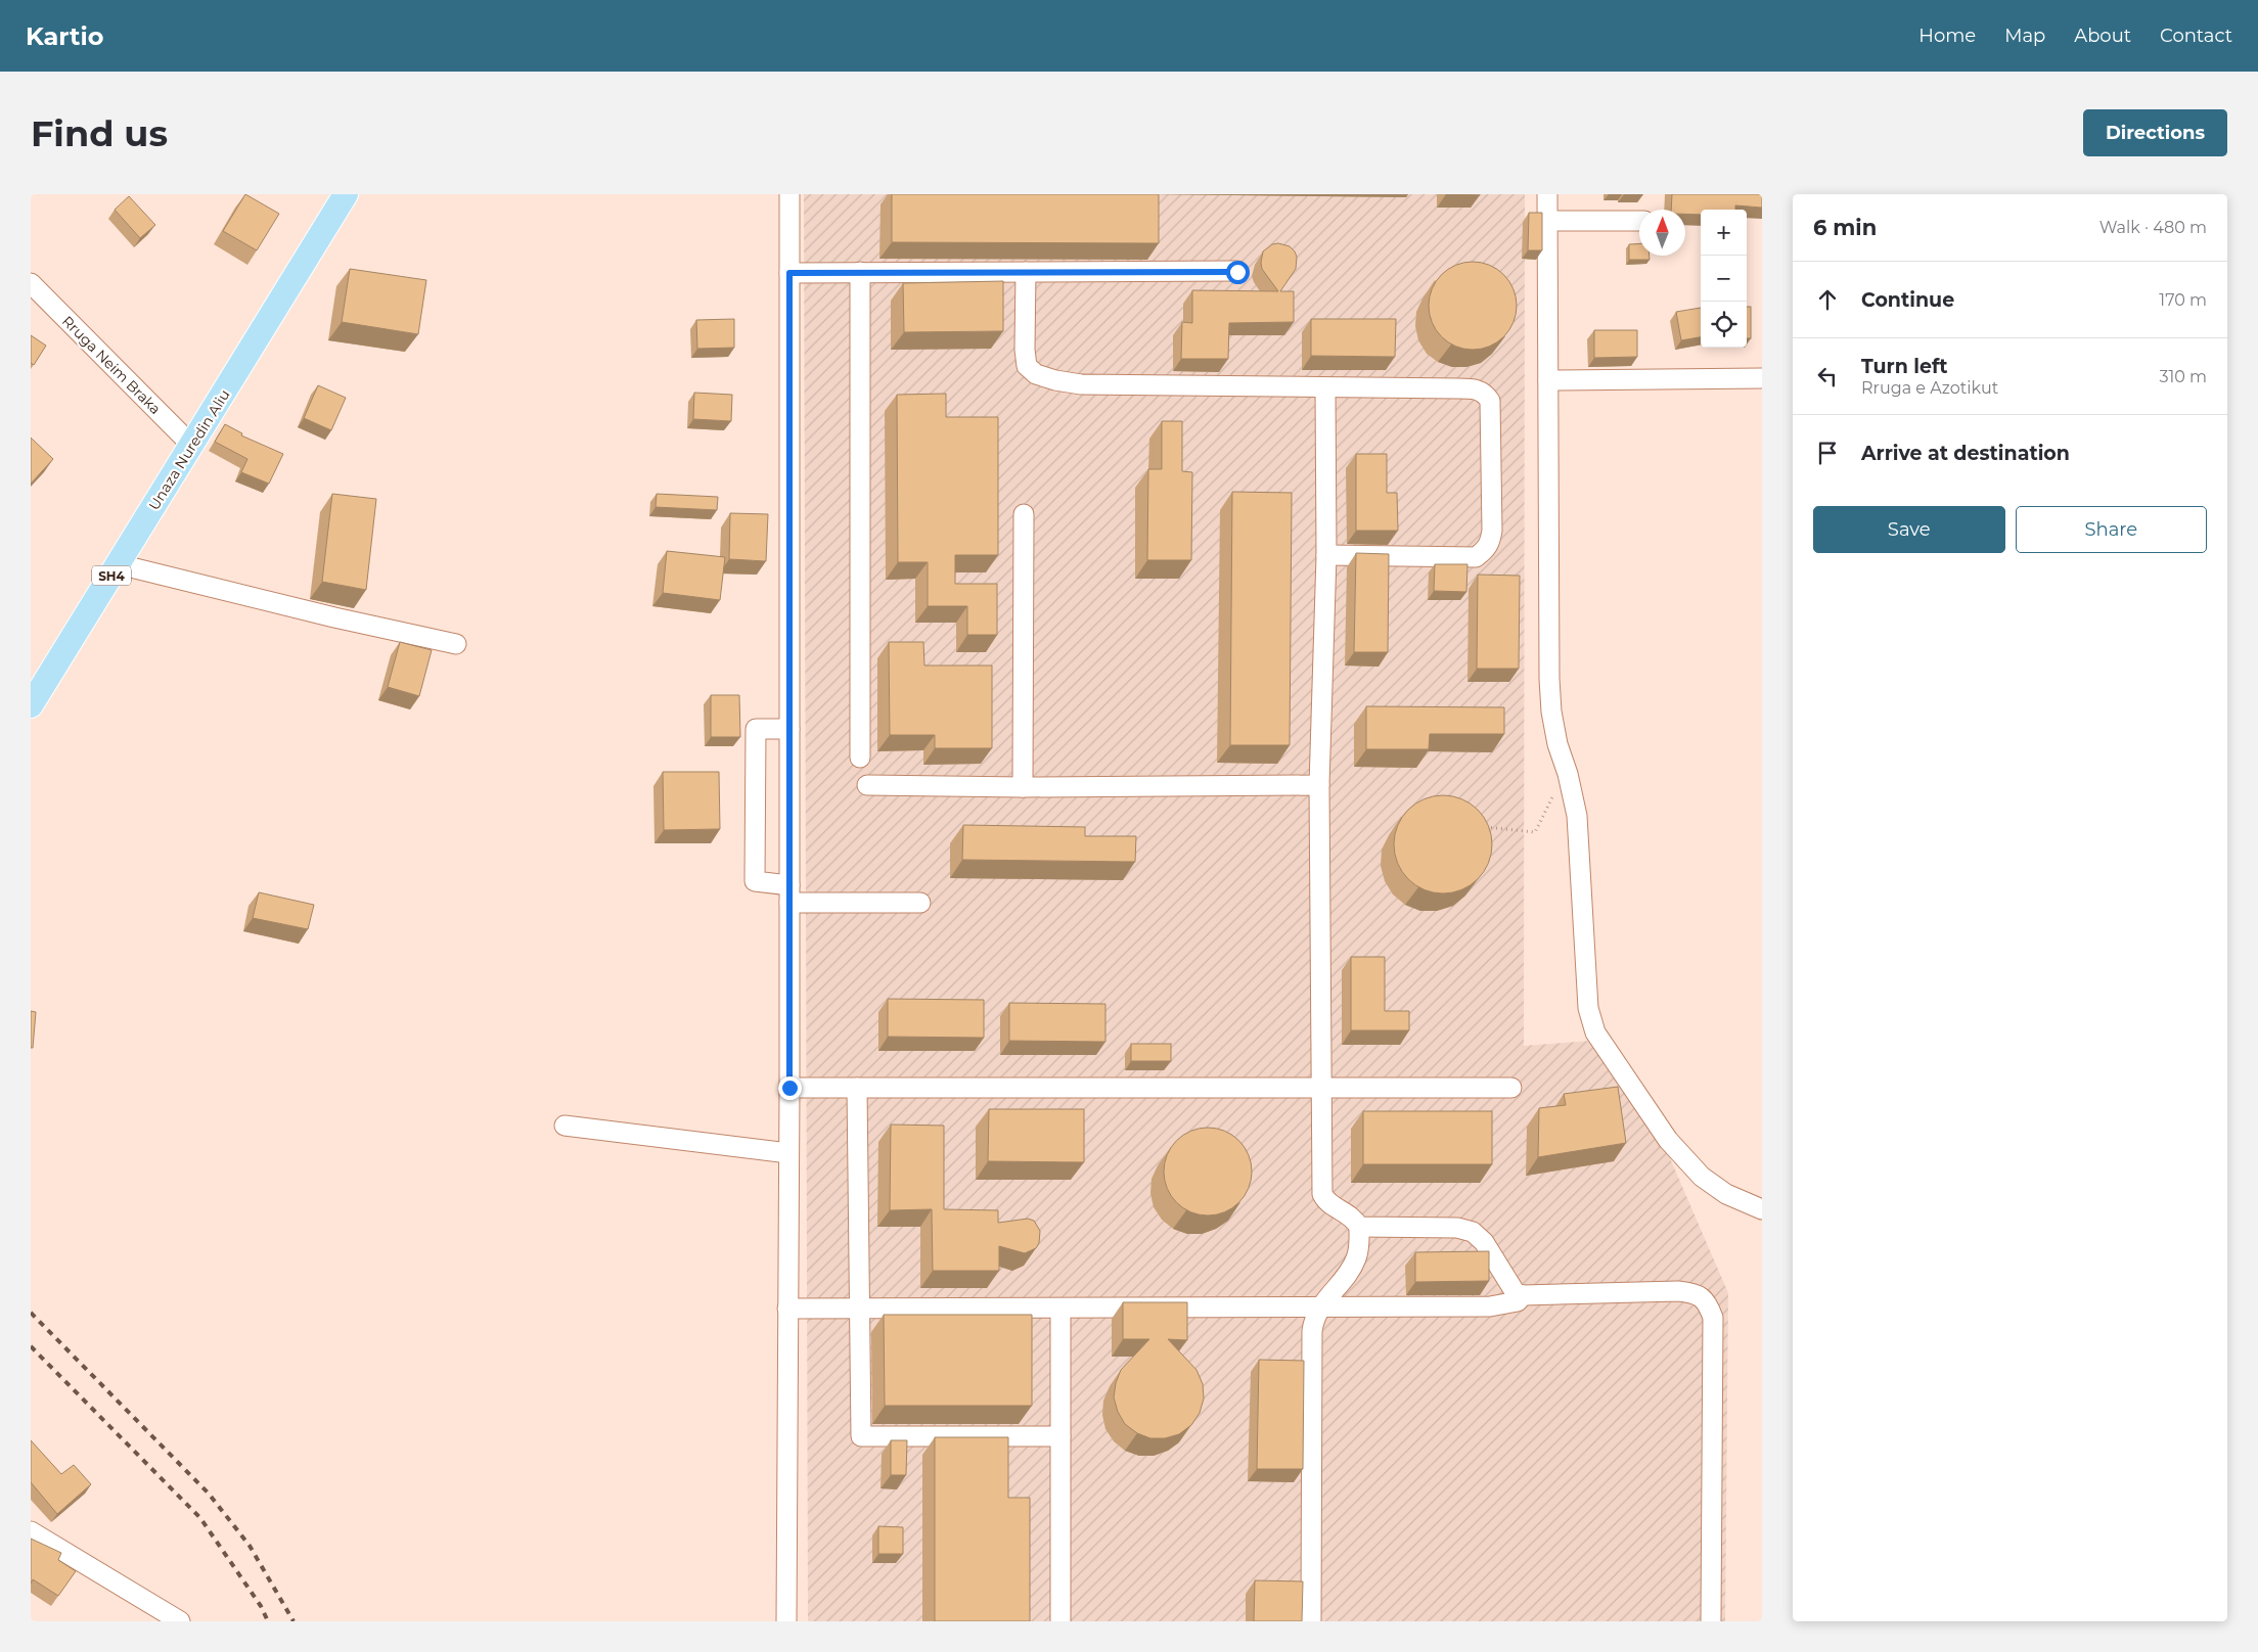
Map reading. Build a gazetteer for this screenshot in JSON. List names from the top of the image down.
{
  "streets": {
    "main road": ["Unaza Nuredin Aliu", "SH4"],
    "street": ["Rruga Neim Braka"]
  },
  "crossings": [
    ["Rruga Neim Braka", "Unaza Nuredin Aliu"]
  ],
  "north": "top",
  "page": {
    "header": "Kartio",
    "nav": [
      "Home",
      "Map",
      "About",
      "Contact"
    ],
    "buttons": [
      "Directions",
      ["Save", "Share"]
    ],
    "title": "Find us",
    "heading": ["6 min", "Walk · 480 m"],
    "map_buttons": ["+", "−"],
    "list": [
      ["Continue", "170 m"],
      ["Turn left", "Rruga e Azotikut", "310 m"],
      "Arrive at destination"
    ]
  }
}
